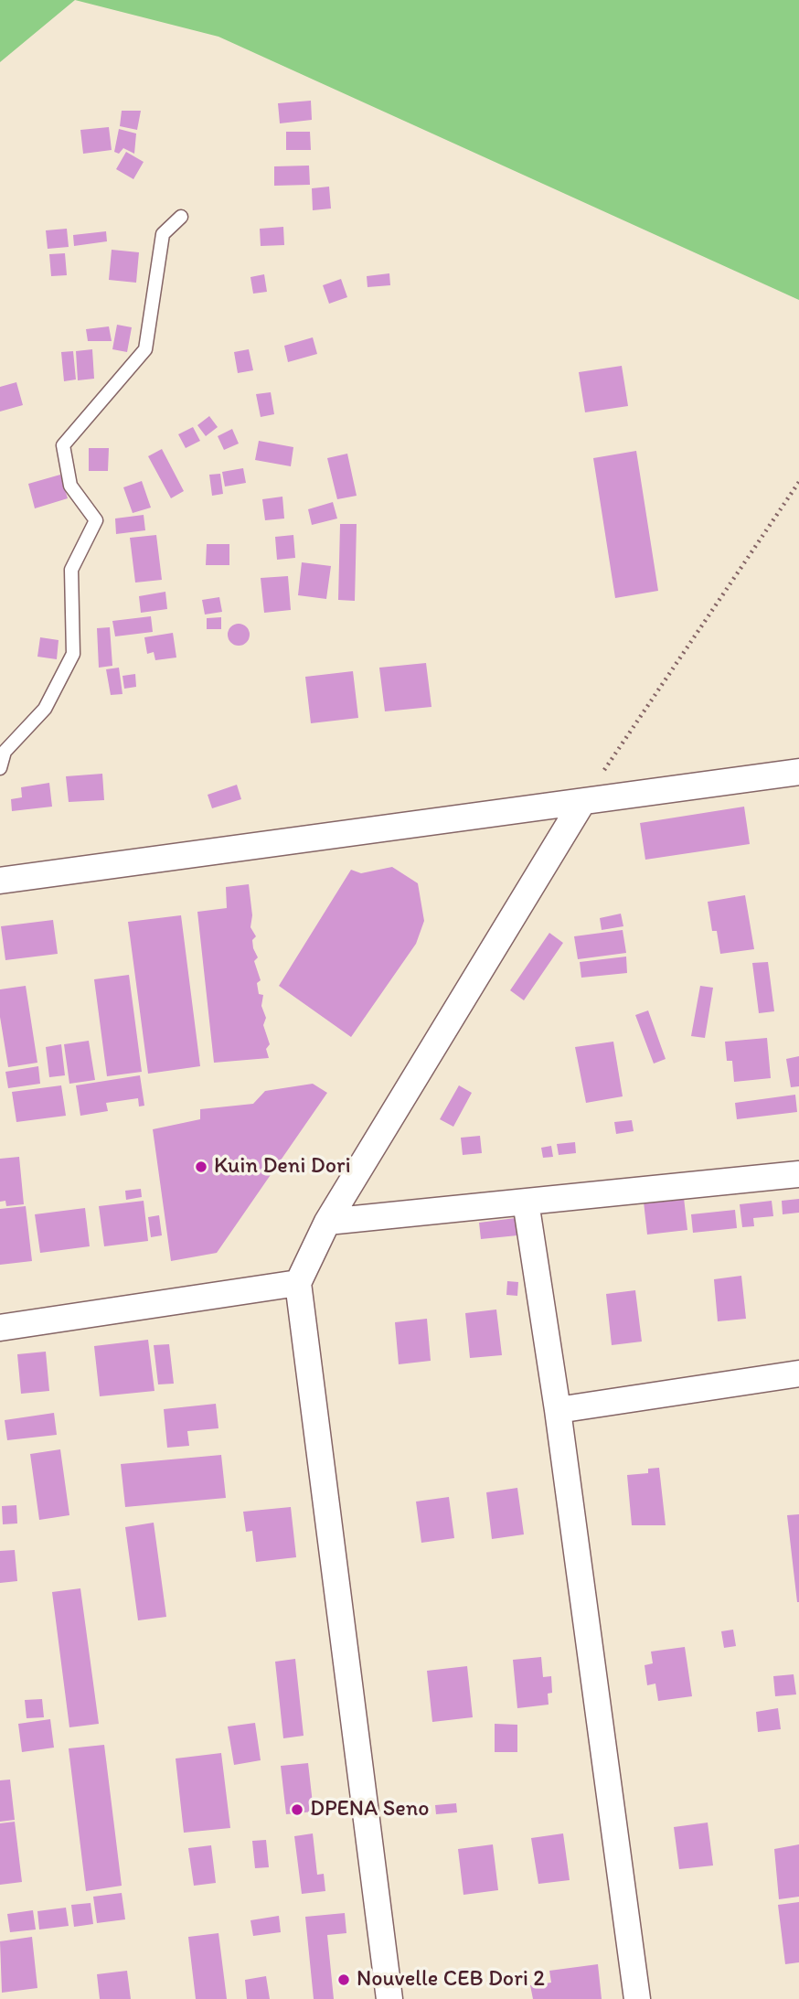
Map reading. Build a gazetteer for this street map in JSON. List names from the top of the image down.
{
  "places": ["Kuin Deni Dori", "DPENA Seno", "Nouvelle CEB Dori 2"]
}
